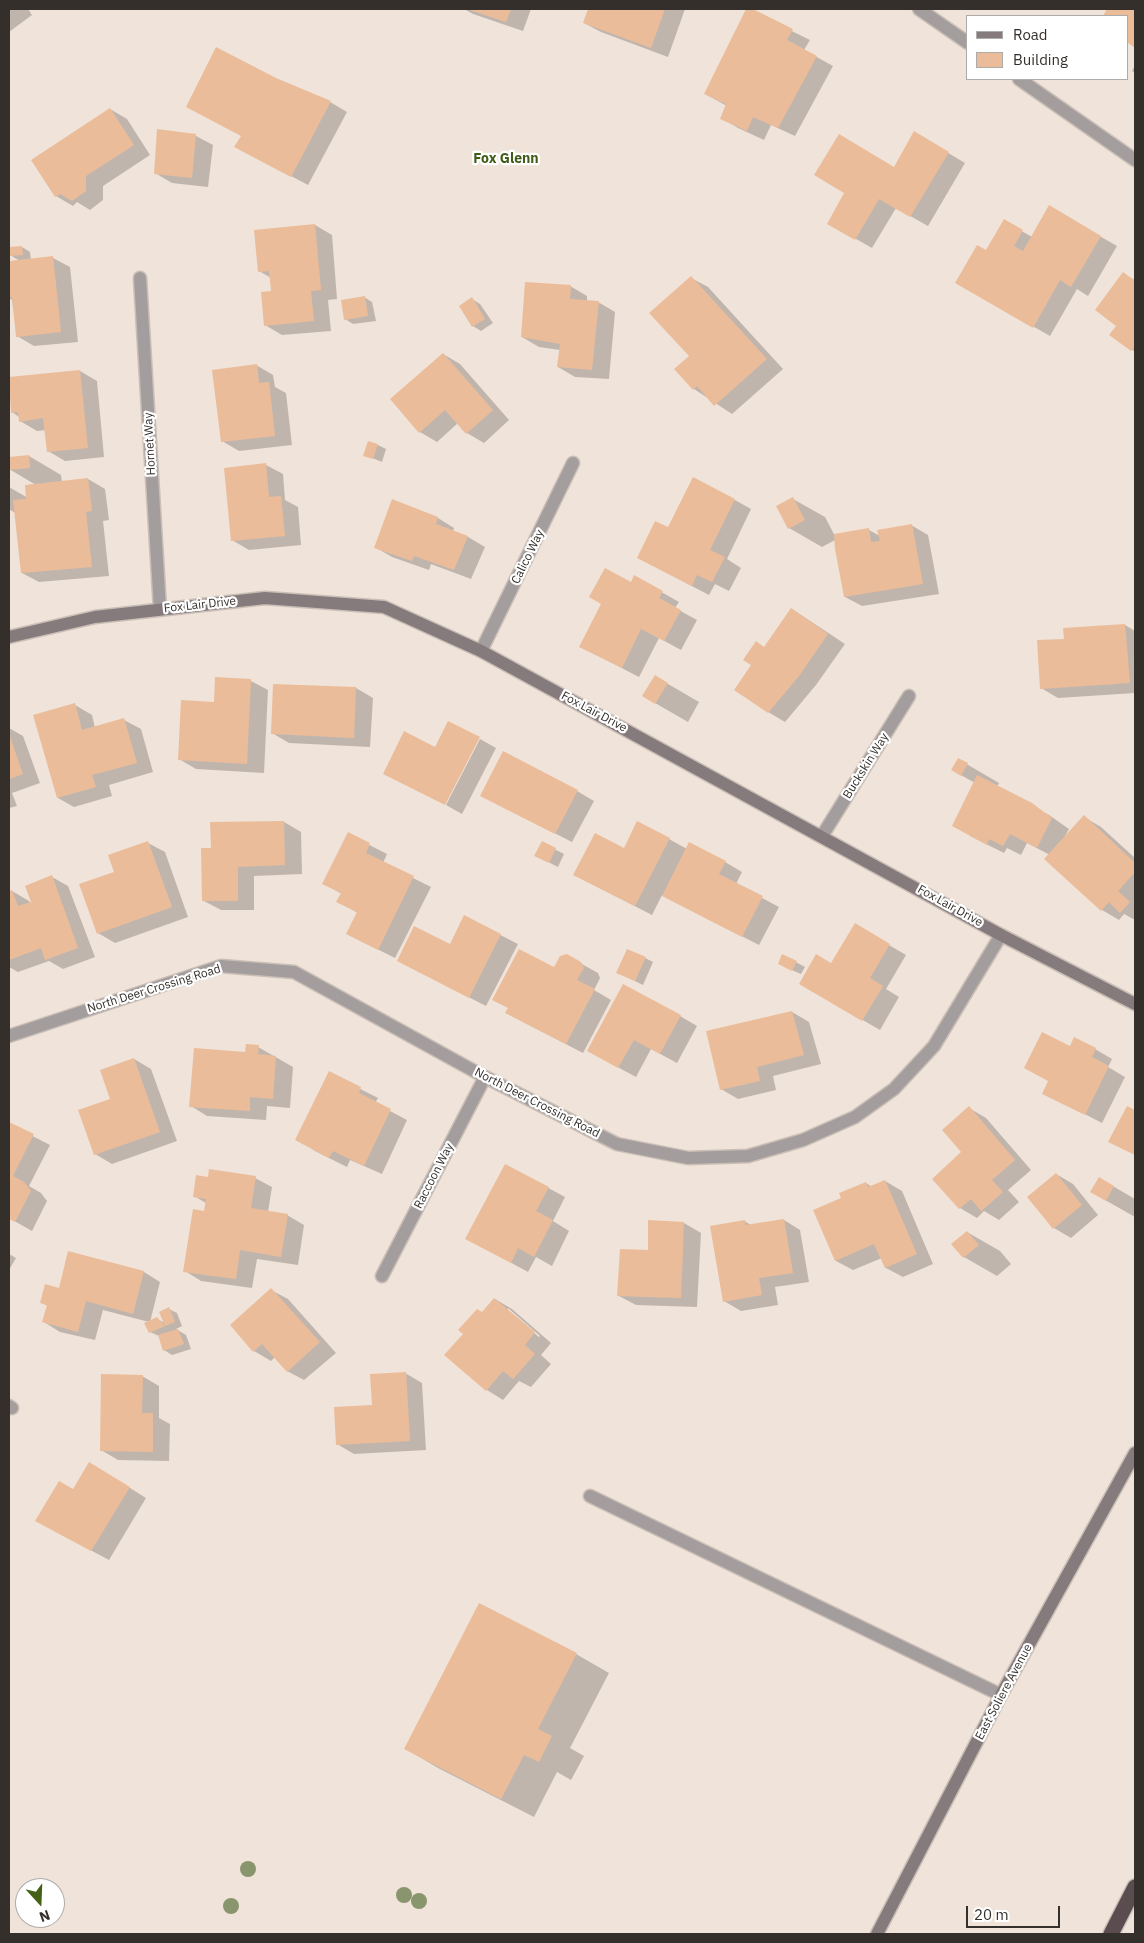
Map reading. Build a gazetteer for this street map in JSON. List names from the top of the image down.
{
  "streets": {
    "street": [
      "Hornet Way",
      "Calico Way",
      "Fox Lair Drive",
      "Buckskin Way",
      "North Deer Crossing Road",
      "Raccoon Way",
      "East Soliere Avenue"
    ]
  },
  "crossings": [
    ["Hornet Way", "Fox Lair Drive"],
    ["Calico Way", "Fox Lair Drive"],
    ["Fox Lair Drive", "Buckskin Way"],
    ["Fox Lair Drive", "North Deer Crossing Road"],
    ["North Deer Crossing Road", "Raccoon Way"]
  ],
  "districts": ["Fox Glenn"],
  "legend": ["Road", "Building"],
  "scale_bar": "20 m",
  "north": "bottom"
}
